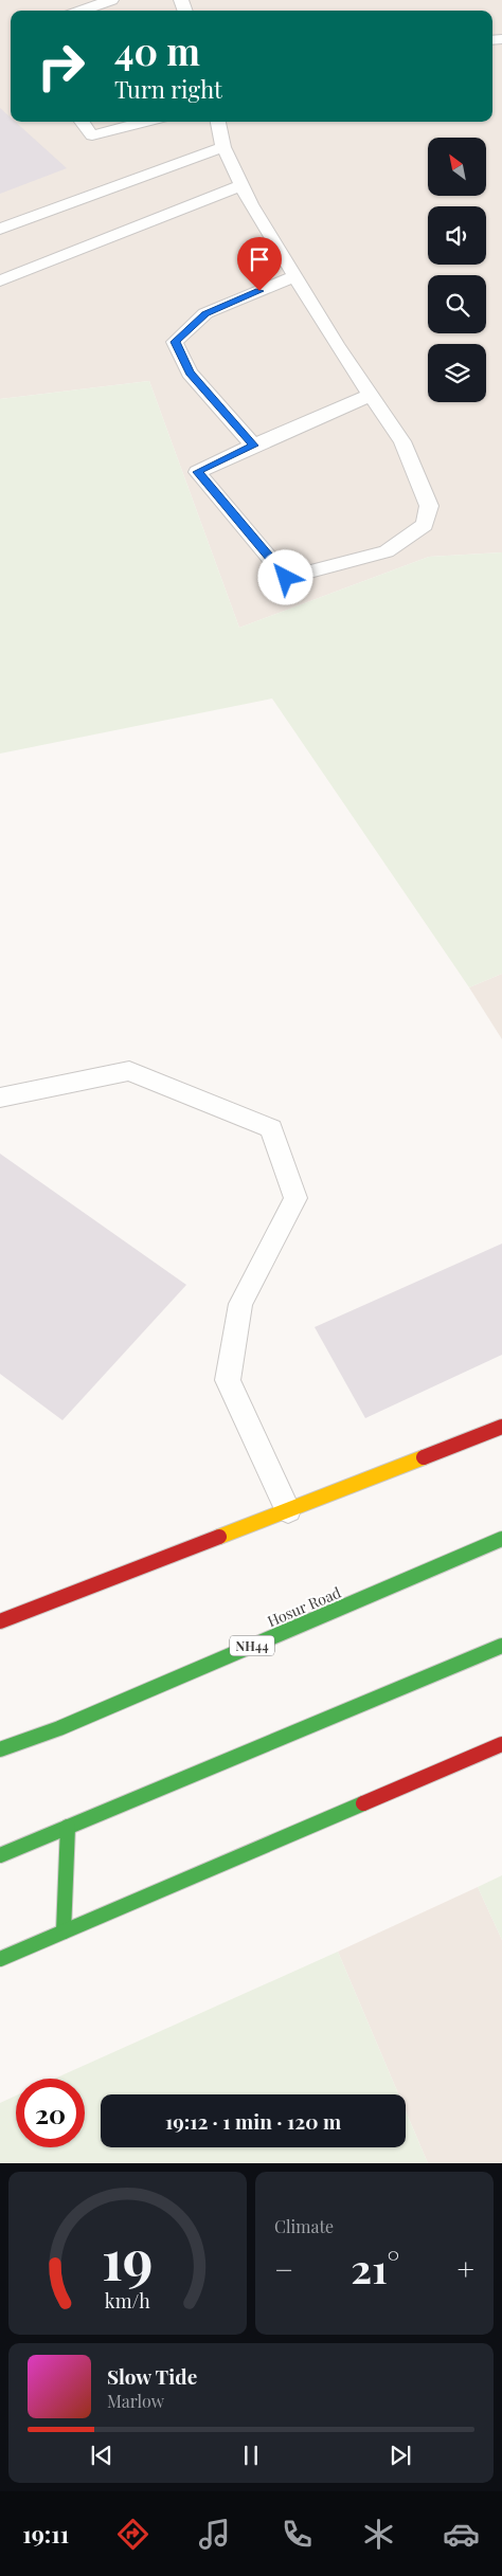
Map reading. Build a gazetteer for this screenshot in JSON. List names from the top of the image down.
{
  "streets": {
    "main road": ["Hosur Road", "NH44"]
  },
  "north": "top left",
  "page": {
    "turn": ["40 m", "Turn right"],
    "limit": "20",
    "trip": "19:12 · 1 min · 120 m",
    "tile": "Climate",
    "heat": ["−", "21°", "+"],
    "song": ["Slow Tide", "Marlow"],
    "tabs": "19:11",
    "gauge": ["19", "km/h"]
  }
}
